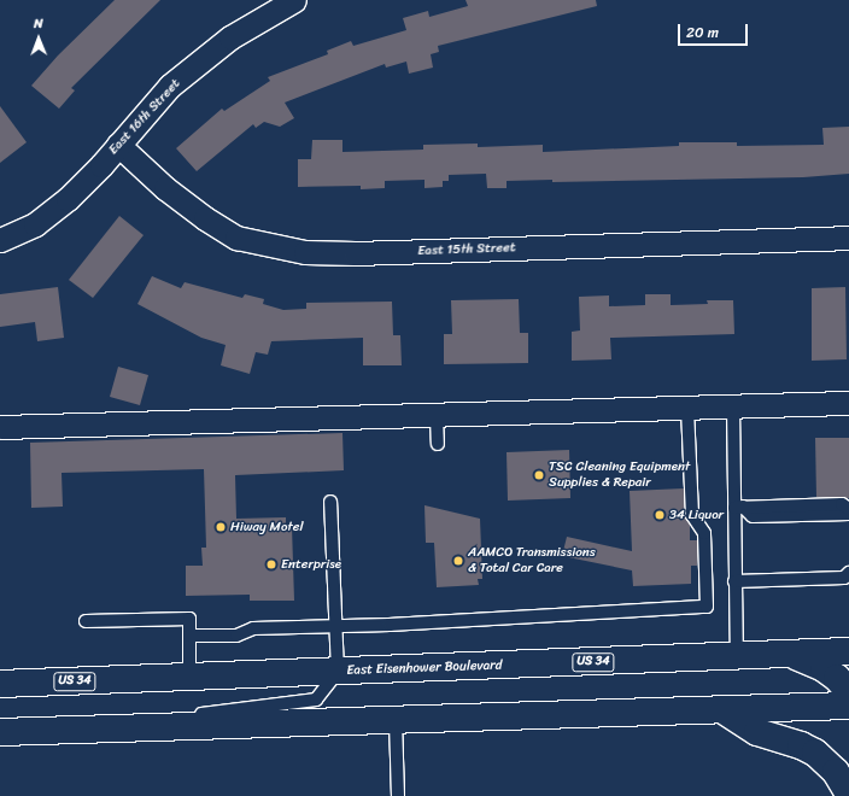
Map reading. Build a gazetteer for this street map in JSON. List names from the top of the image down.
{
  "streets": {
    "highway": ["US 34", "East Eisenhower Boulevard"],
    "street": ["East 16th Street", "East 15th Street"]
  },
  "crossings": [
    ["East 16th Street", "East 15th Street"]
  ],
  "places": [
    "TSC Cleaning Equipment Supplies & Repair",
    "34 Liquor",
    "Hiway Motel",
    "AAMCO Transmissions & Total Car Care",
    "Enterprise"
  ],
  "scale_bar": "20 m",
  "north": "top"
}
